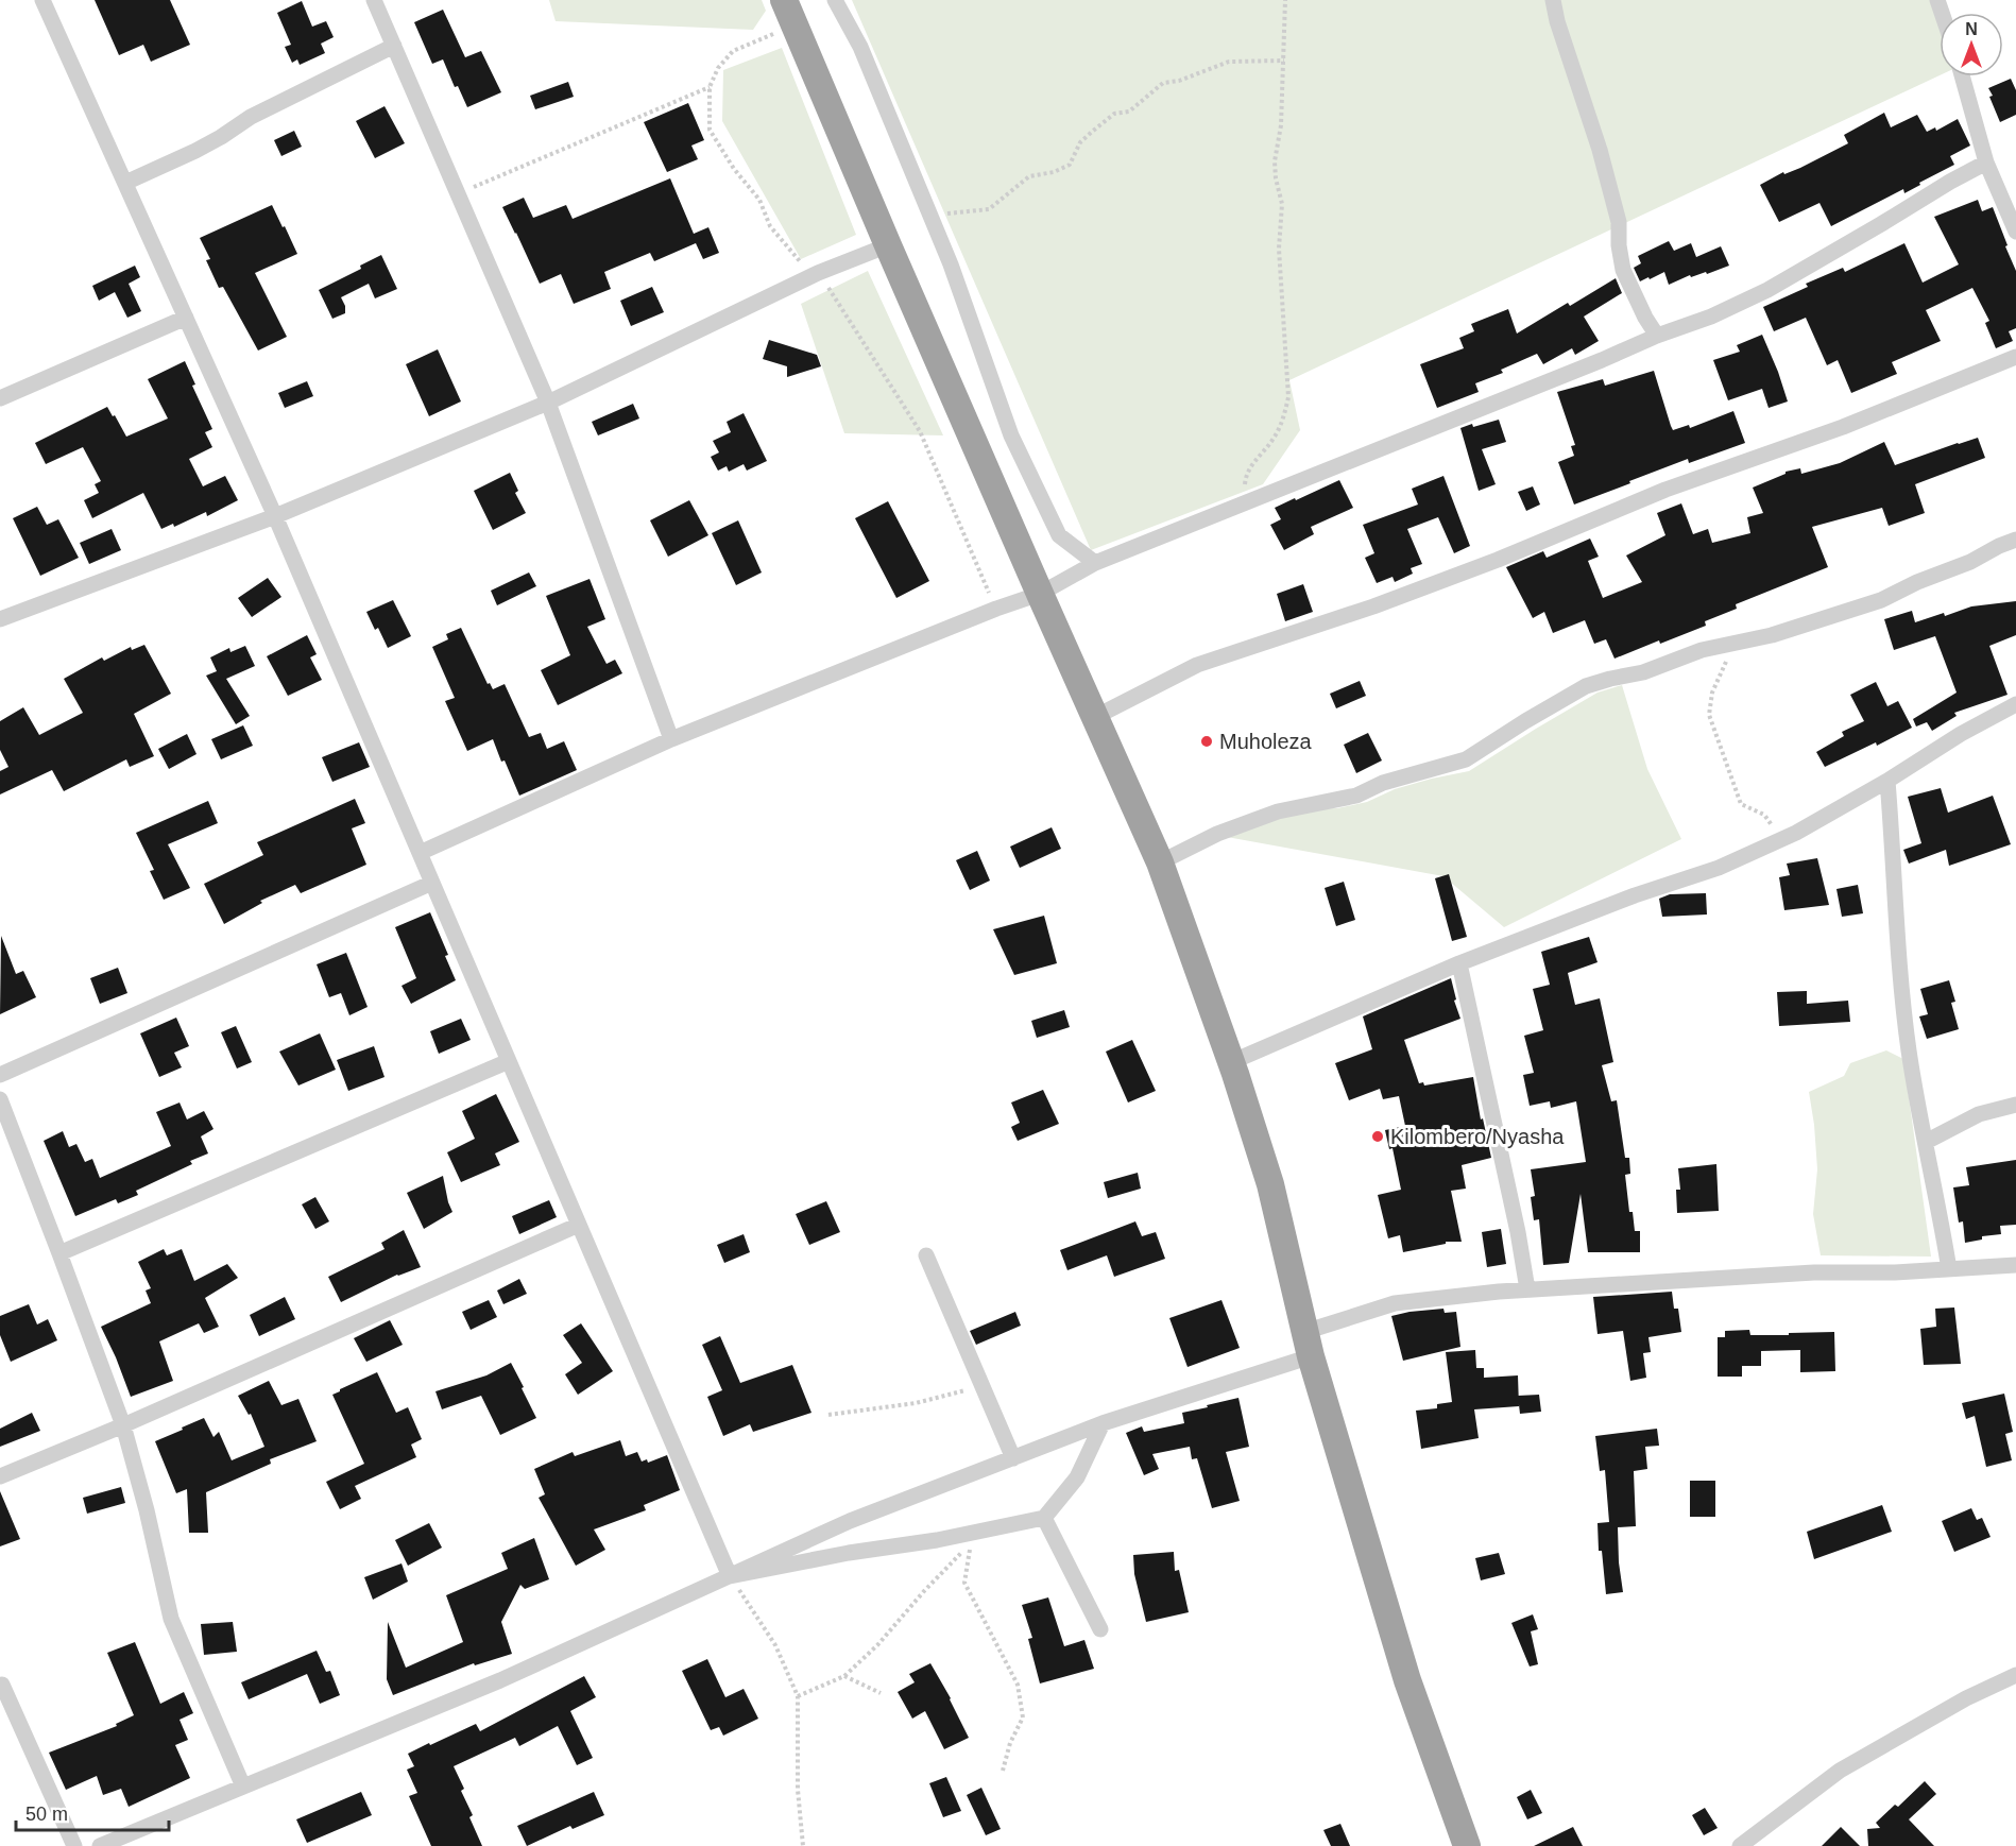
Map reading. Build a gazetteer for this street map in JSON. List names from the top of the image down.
{
  "places": ["Muholeza", "Kilombero/Nyasha"],
  "scale_bar": "50 m",
  "north": "top"
}
